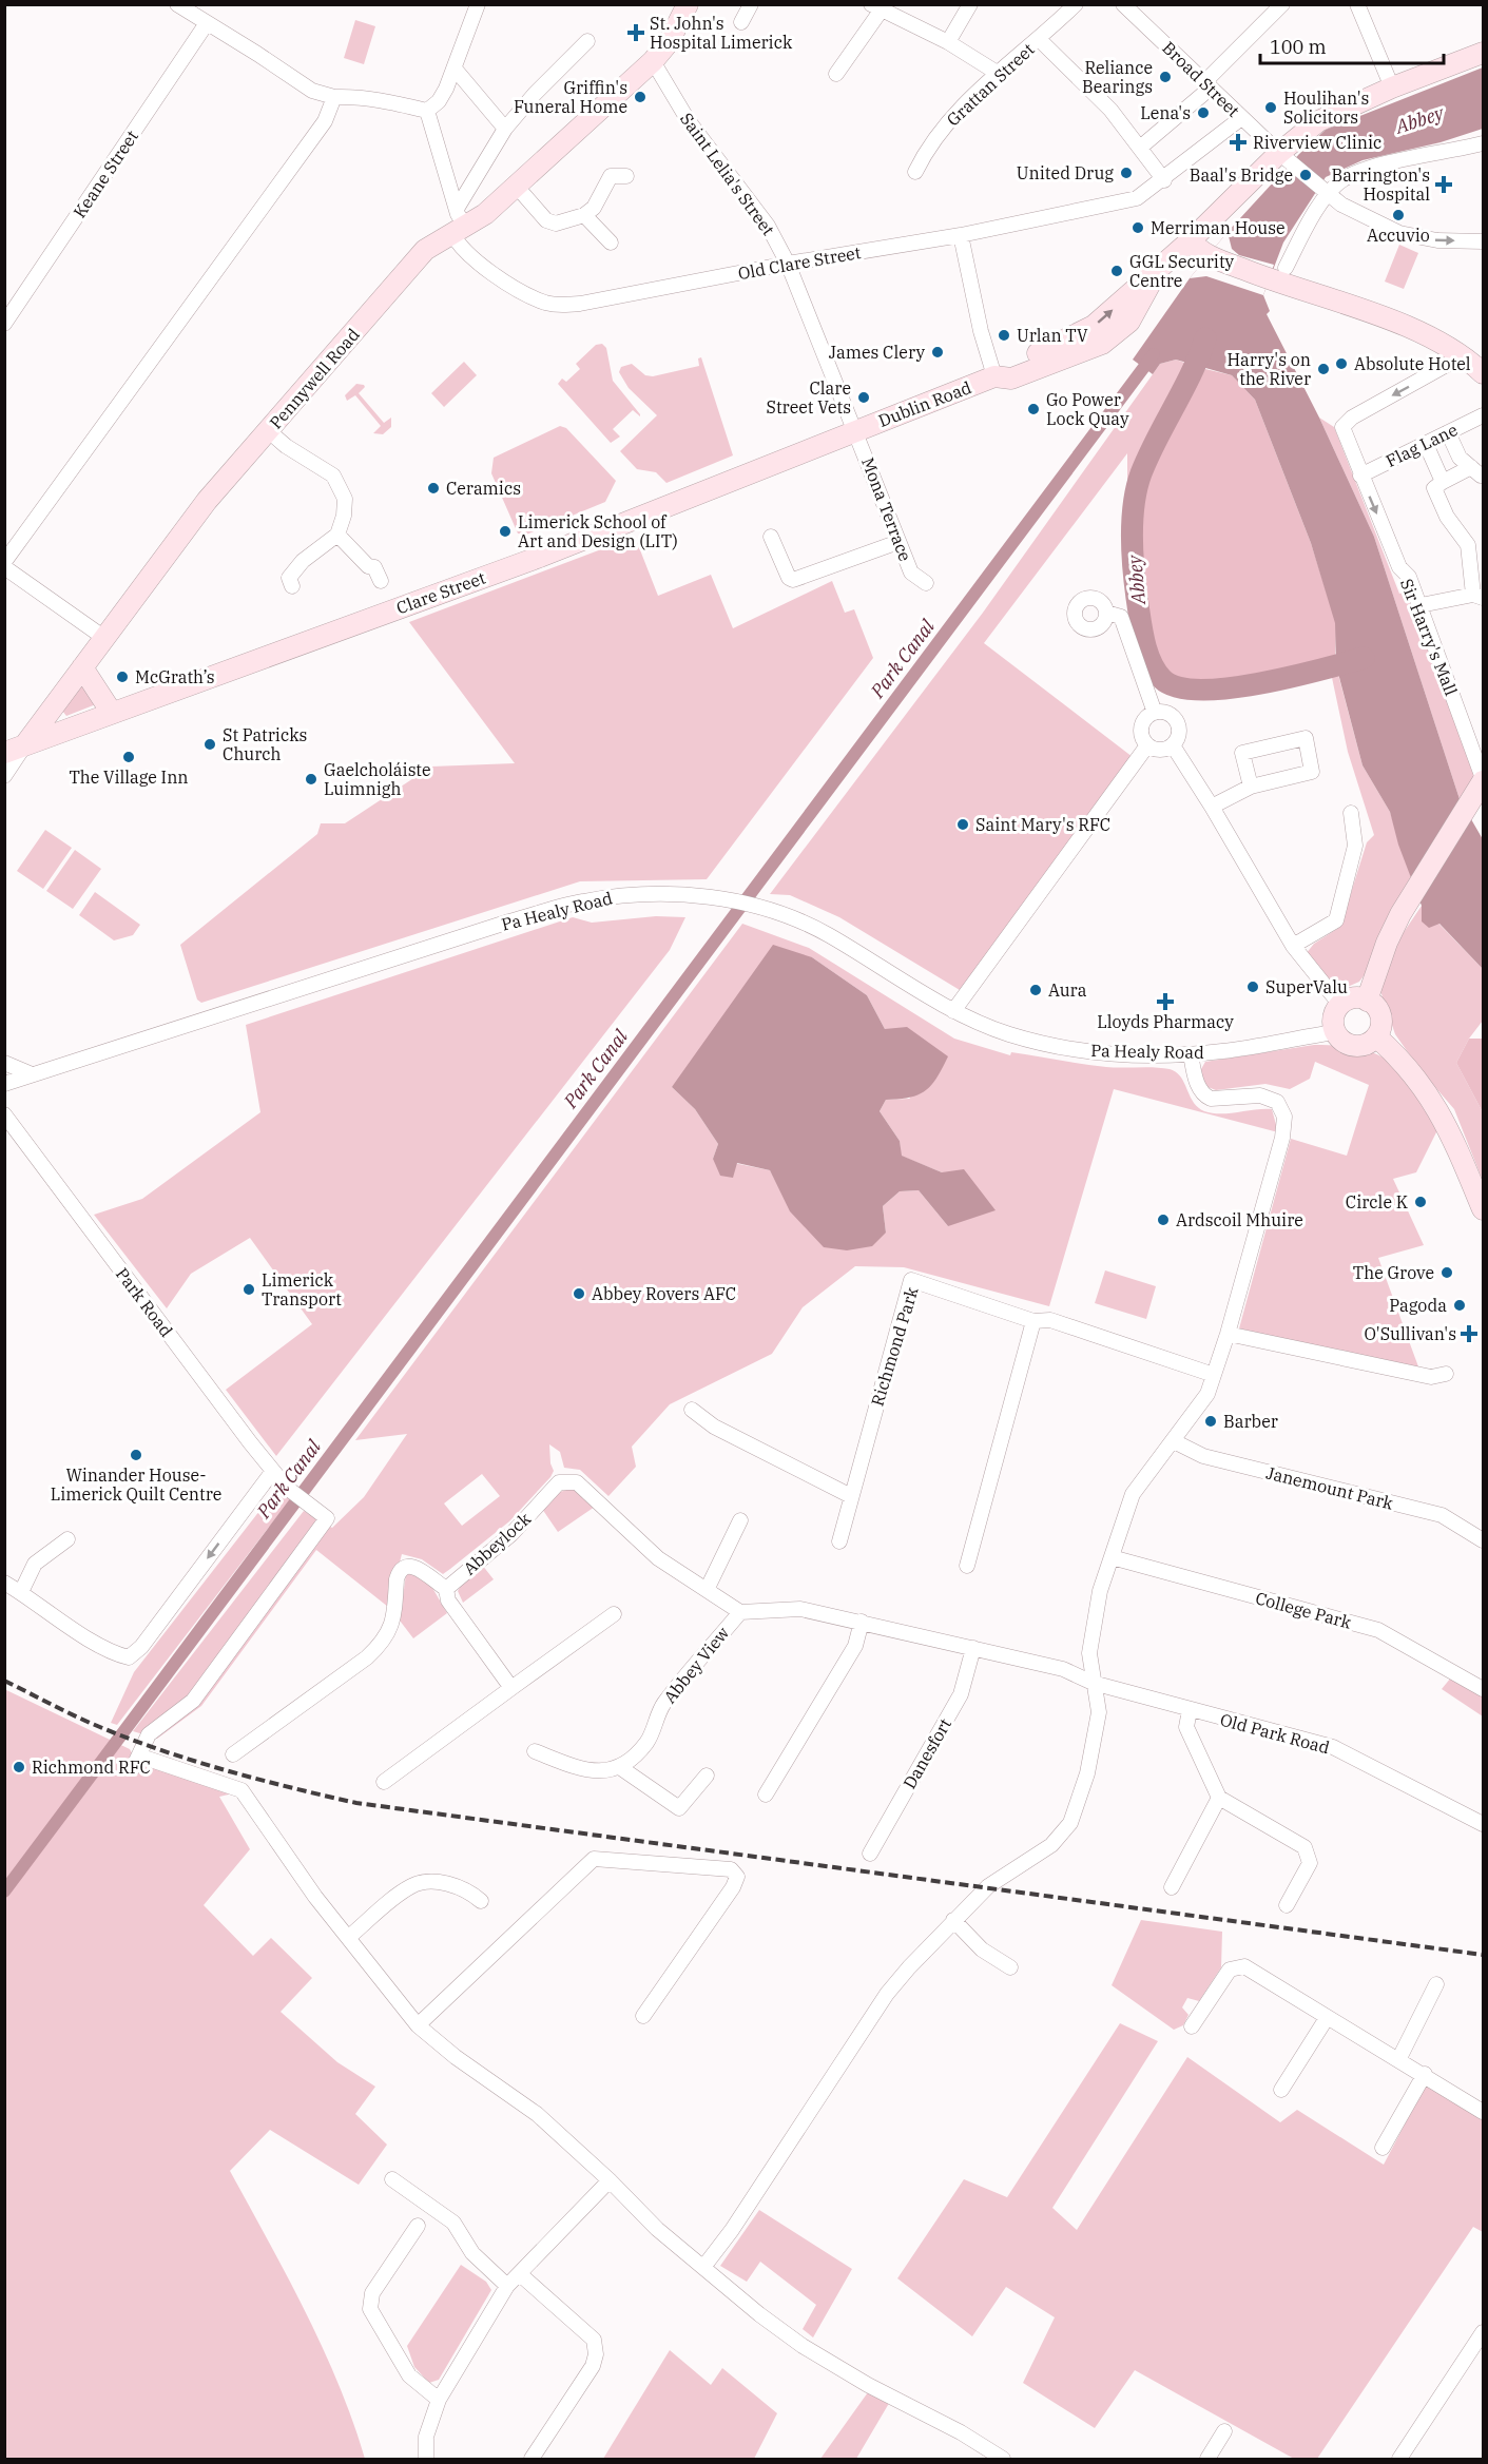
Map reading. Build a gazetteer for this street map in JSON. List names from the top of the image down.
{
  "streets": {
    "main road": ["Pennywell Road", "Dublin Road", "Clare Street"],
    "street": [
      "Broad Street",
      "Grattan Street",
      "Keane Street",
      "Saint Lelia's Street",
      "Old Clare Street",
      "Flag Lane",
      "Mona Terrace",
      "Sir Harry's Mall",
      "Pa Healy Road",
      "Park Road",
      "Richmond Park",
      "Janemount Park",
      "Abbeylock",
      "College Park",
      "Abbey View",
      "Old Park Road",
      "Danesfort"
    ]
  },
  "crossings": [
    ["Broad Street", "Dublin Road"],
    ["Saint Lelia's Street", "Old Clare Street"],
    ["Saint Lelia's Street", "Pennywell Road"],
    ["Saint Lelia's Street", "Dublin Road"],
    ["Saint Lelia's Street", "Mona Terrace"],
    ["Saint Lelia's Street", "Clare Street"],
    ["Old Clare Street", "Pennywell Road"],
    ["Pennywell Road", "Clare Street"],
    ["Dublin Road", "Mona Terrace"],
    ["Dublin Road", "Clare Street"],
    ["Flag Lane", "Sir Harry's Mall"],
    ["Mona Terrace", "Clare Street"],
    ["Abbeylock", "Abbey View"]
  ],
  "water": ["Abbey", "Park Canal"],
  "places": {
    "health": [
      "St. John's Hospital Limerick",
      "Riverview Clinic",
      "Barrington's Hospital",
      "Lloyds Pharmacy",
      "O'Sullivan's"
    ],
    "other": [
      "Reliance Bearings",
      "Griffin's Funeral Home",
      "Houlihan's Solicitors",
      "Lena's",
      "United Drug",
      "Baal's Bridge",
      "Accuvio",
      "Merriman House",
      "GGL Security Centre",
      "Urlan TV",
      "James Clery",
      "Absolute Hotel",
      "Harry's on the River",
      "Clare Street Vets",
      "Go Power Lock Quay",
      "Ceramics",
      "Limerick School of Art and Design (LIT)",
      "McGrath’s",
      "St Patricks Church",
      "The Village Inn",
      "Gaelcholáiste Luimnigh",
      "Saint Mary's RFC",
      "SuperValu",
      "Aura",
      "Circle K",
      "Ardscoil Mhuire",
      "The Grove",
      "Limerick Transport",
      "Abbey Rovers AFC",
      "Pagoda",
      "Barber",
      "Winander House- Limerick Quilt Centre",
      "Richmond RFC"
    ]
  },
  "scale_bar": "100 m"
}
